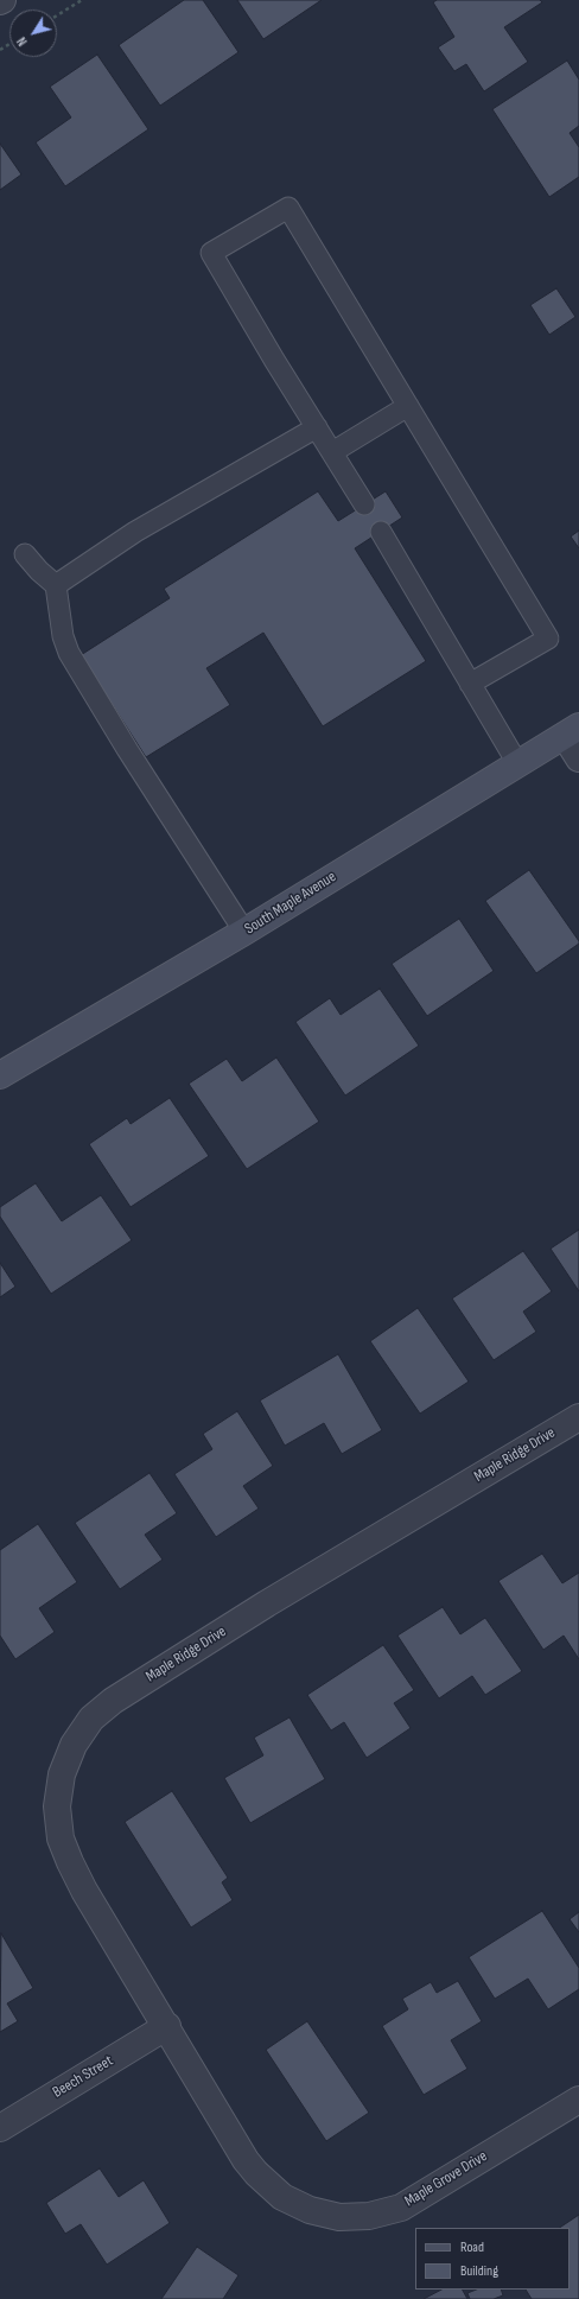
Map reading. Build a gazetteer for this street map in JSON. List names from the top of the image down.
{
  "streets": {
    "main road": ["South Maple Avenue"],
    "street": ["Maple Ridge Drive", "Beech Street", "Maple Grove Drive"]
  },
  "crossings": [
    ["Maple Ridge Drive", "Beech Street"],
    ["Maple Ridge Drive", "Maple Grove Drive"],
    ["Beech Street", "Maple Grove Drive"]
  ],
  "legend": ["Road", "Building"],
  "north": "bottom left"
}
